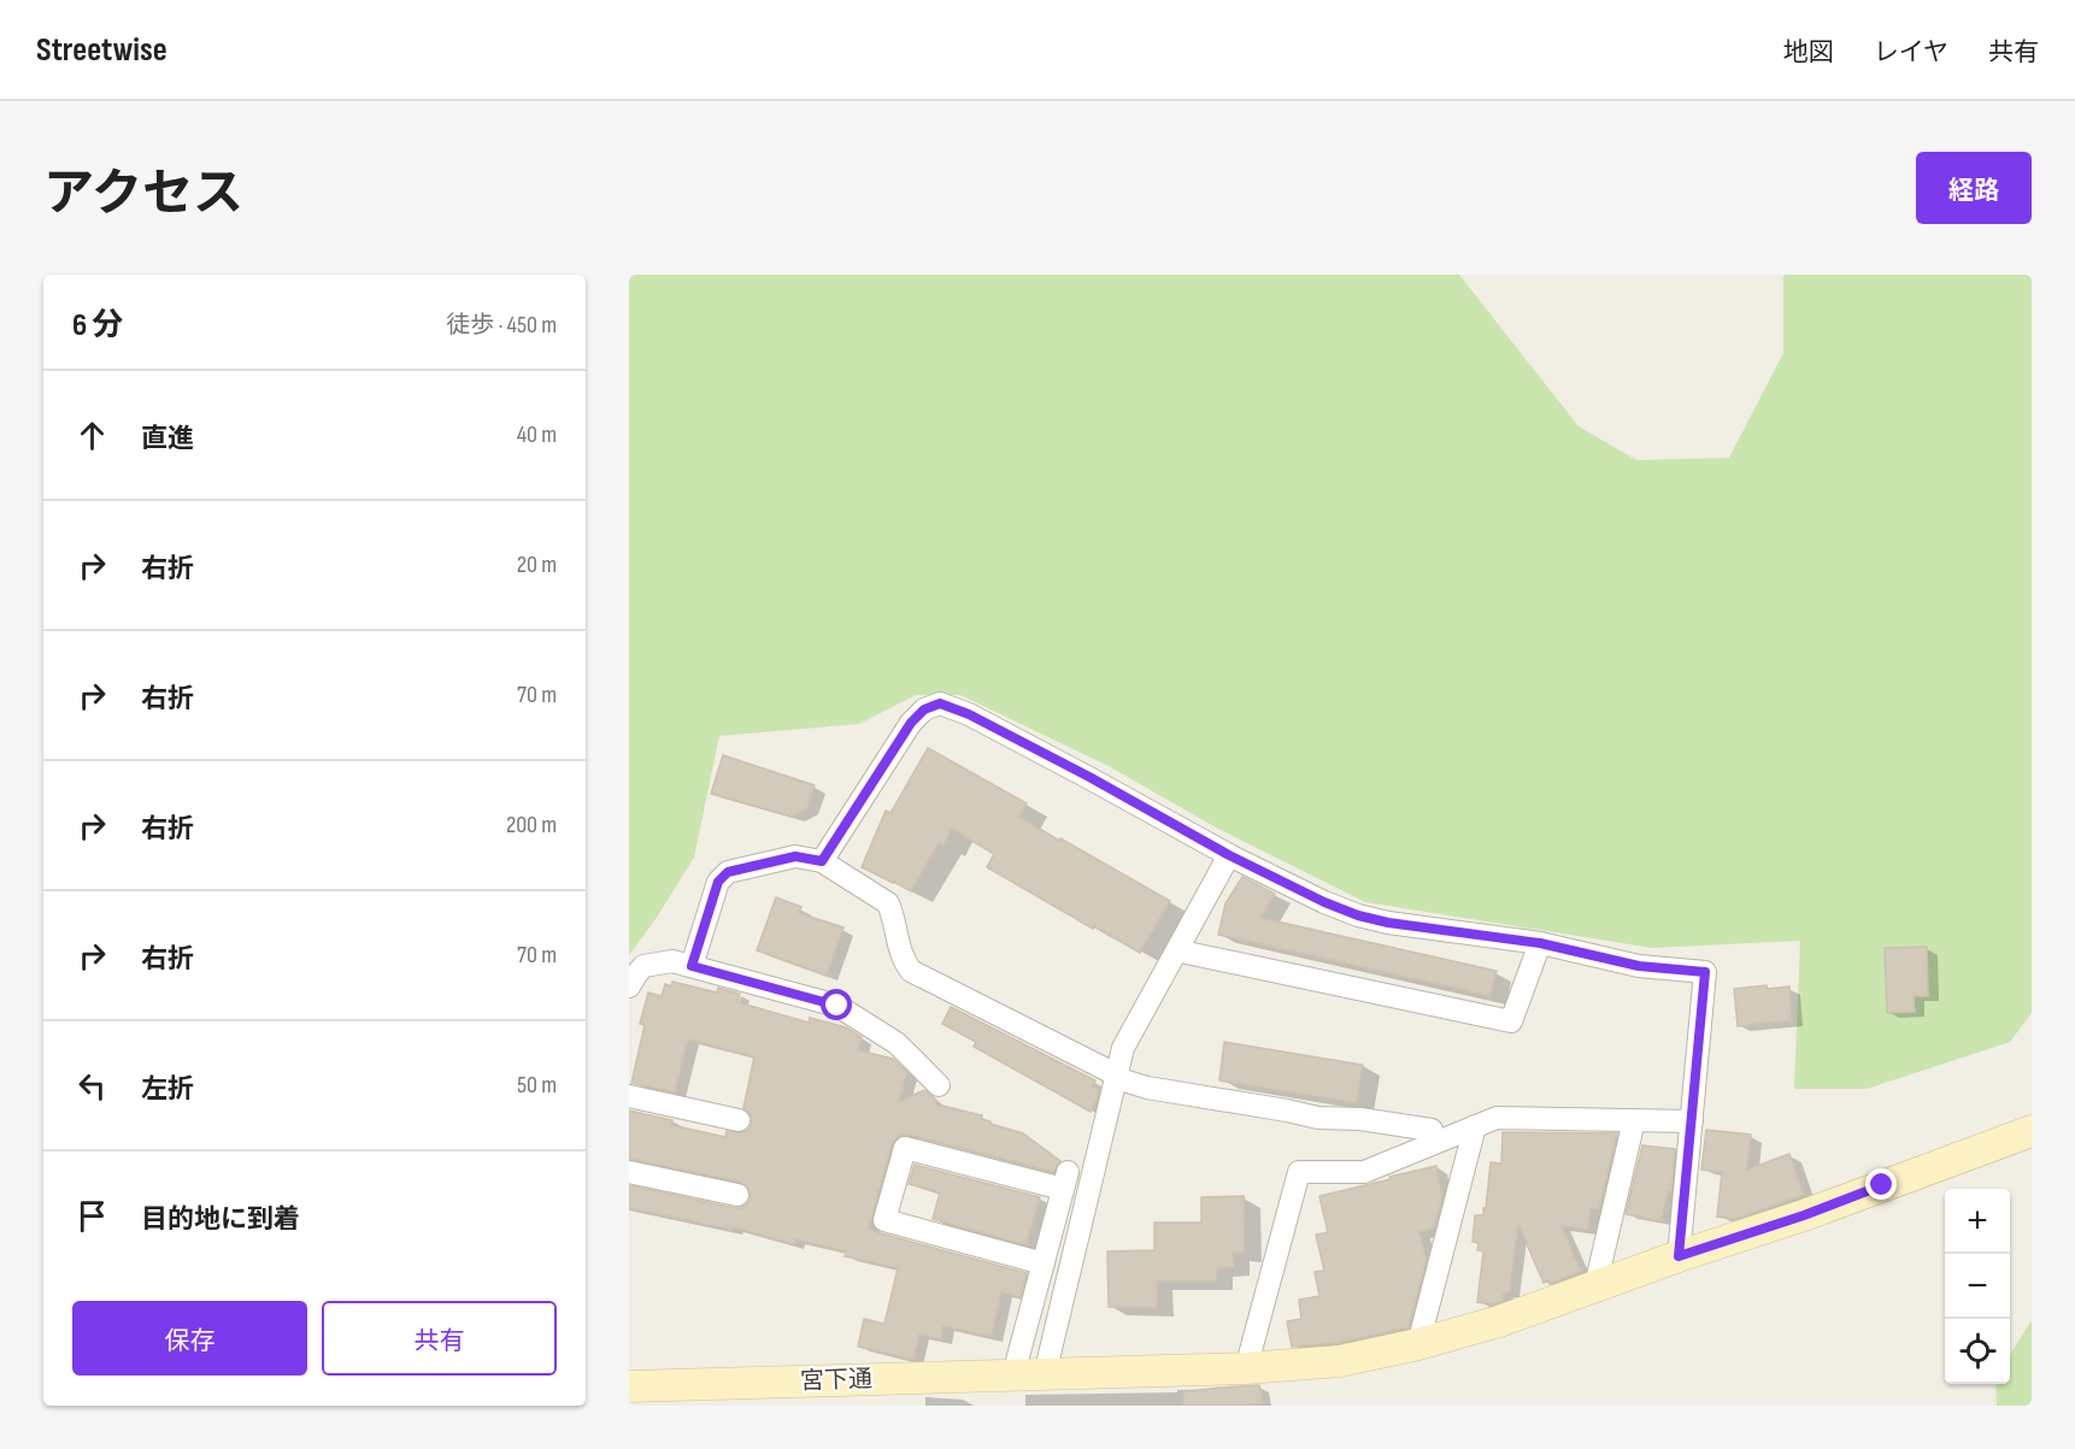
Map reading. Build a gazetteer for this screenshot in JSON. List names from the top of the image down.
{
  "streets": {
    "street": ["宮下通"]
  },
  "page": {
    "header": "Streetwise",
    "nav": ["地図", "レイヤ", "共有"],
    "title": "アクセス",
    "buttons": [
      "経路",
      ["保存", "共有"]
    ],
    "heading": ["6 分", "徒歩 · 450 m"],
    "list": [
      ["直進", "40 m"],
      ["右折", "20 m"],
      ["右折", "70 m"],
      ["右折", "200 m"],
      ["右折", "70 m"],
      ["左折", "50 m"],
      "目的地に到着"
    ],
    "map_buttons": ["+", "−"]
  }
}
